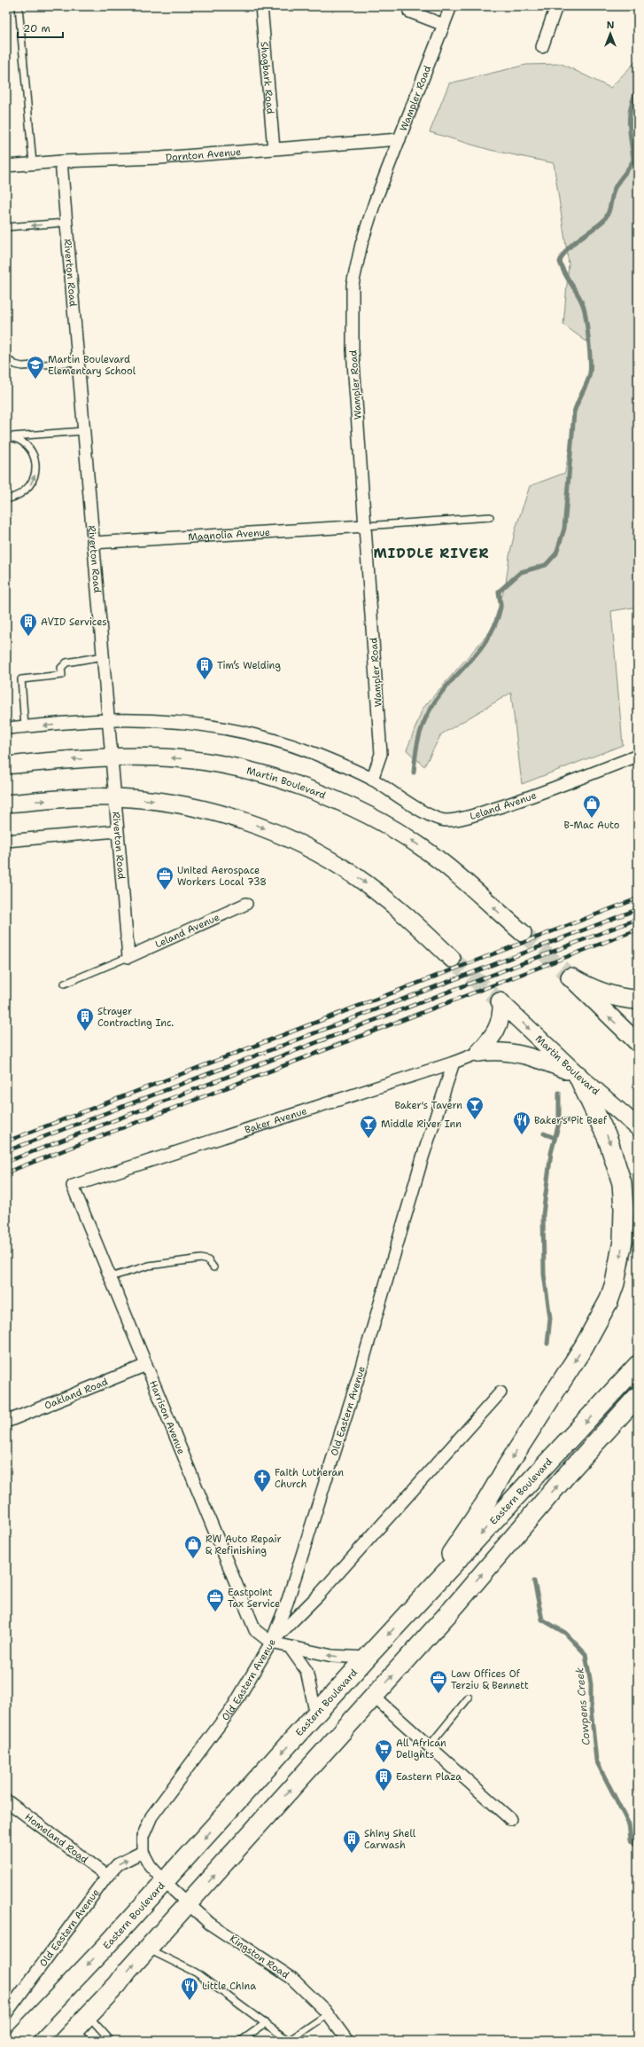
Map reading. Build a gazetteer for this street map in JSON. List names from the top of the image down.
{
  "streets": {
    "main road": ["Martin Boulevard", "Eastern Boulevard"],
    "street": [
      "Shagbark Road",
      "Wampler Road",
      "Dornton Avenue",
      "Riverton Road",
      "Magnolia Avenue",
      "Leland Avenue",
      "Baker Avenue",
      "Oakland Road",
      "Old Eastern Avenue",
      "Harrison Avenue",
      "Homeland Road",
      "Kingston Road"
    ]
  },
  "crossings": [
    ["Shagbark Road", "Dornton Avenue"],
    ["Wampler Road", "Dornton Avenue"],
    ["Wampler Road", "Magnolia Avenue"],
    ["Wampler Road", "Leland Avenue"],
    ["Dornton Avenue", "Riverton Road"],
    ["Riverton Road", "Magnolia Avenue"],
    ["Riverton Road", "Martin Boulevard"],
    ["Riverton Road", "Leland Avenue"],
    ["Martin Boulevard", "Baker Avenue"],
    ["Baker Avenue", "Old Eastern Avenue"],
    ["Baker Avenue", "Harrison Avenue"],
    ["Oakland Road", "Harrison Avenue"],
    ["Old Eastern Avenue", "Harrison Avenue"],
    ["Old Eastern Avenue", "Homeland Road"],
    ["Eastern Boulevard", "Kingston Road"]
  ],
  "districts": ["MIDDLE RIVER"],
  "water": ["Cowpens Creek"],
  "places": {
    "school or university": ["Martin Boulevard Elementary School"],
    "building": [
      "AVID Services",
      "Tim’s Welding",
      "Strayer Contracting Inc.",
      "Eastern Plaza",
      "Shiny Shell Carwash"
    ],
    "shop": ["B-Mac Auto", "RW Auto Repair & Refinishing"],
    "office": ["United Aerospace Workers Local 738", "Eastpoint Tax Service", "Law Offices Of Terziu & Bennett"],
    "bar": ["Baker's Tavern", "Middle River Inn"],
    "restaurant": ["Baker's Pit Beef", "Little China"],
    "church": ["Faith Lutheran Church"],
    "supermarket": ["All African Delights"]
  },
  "scale_bar": "20 m",
  "north": "top"
}
